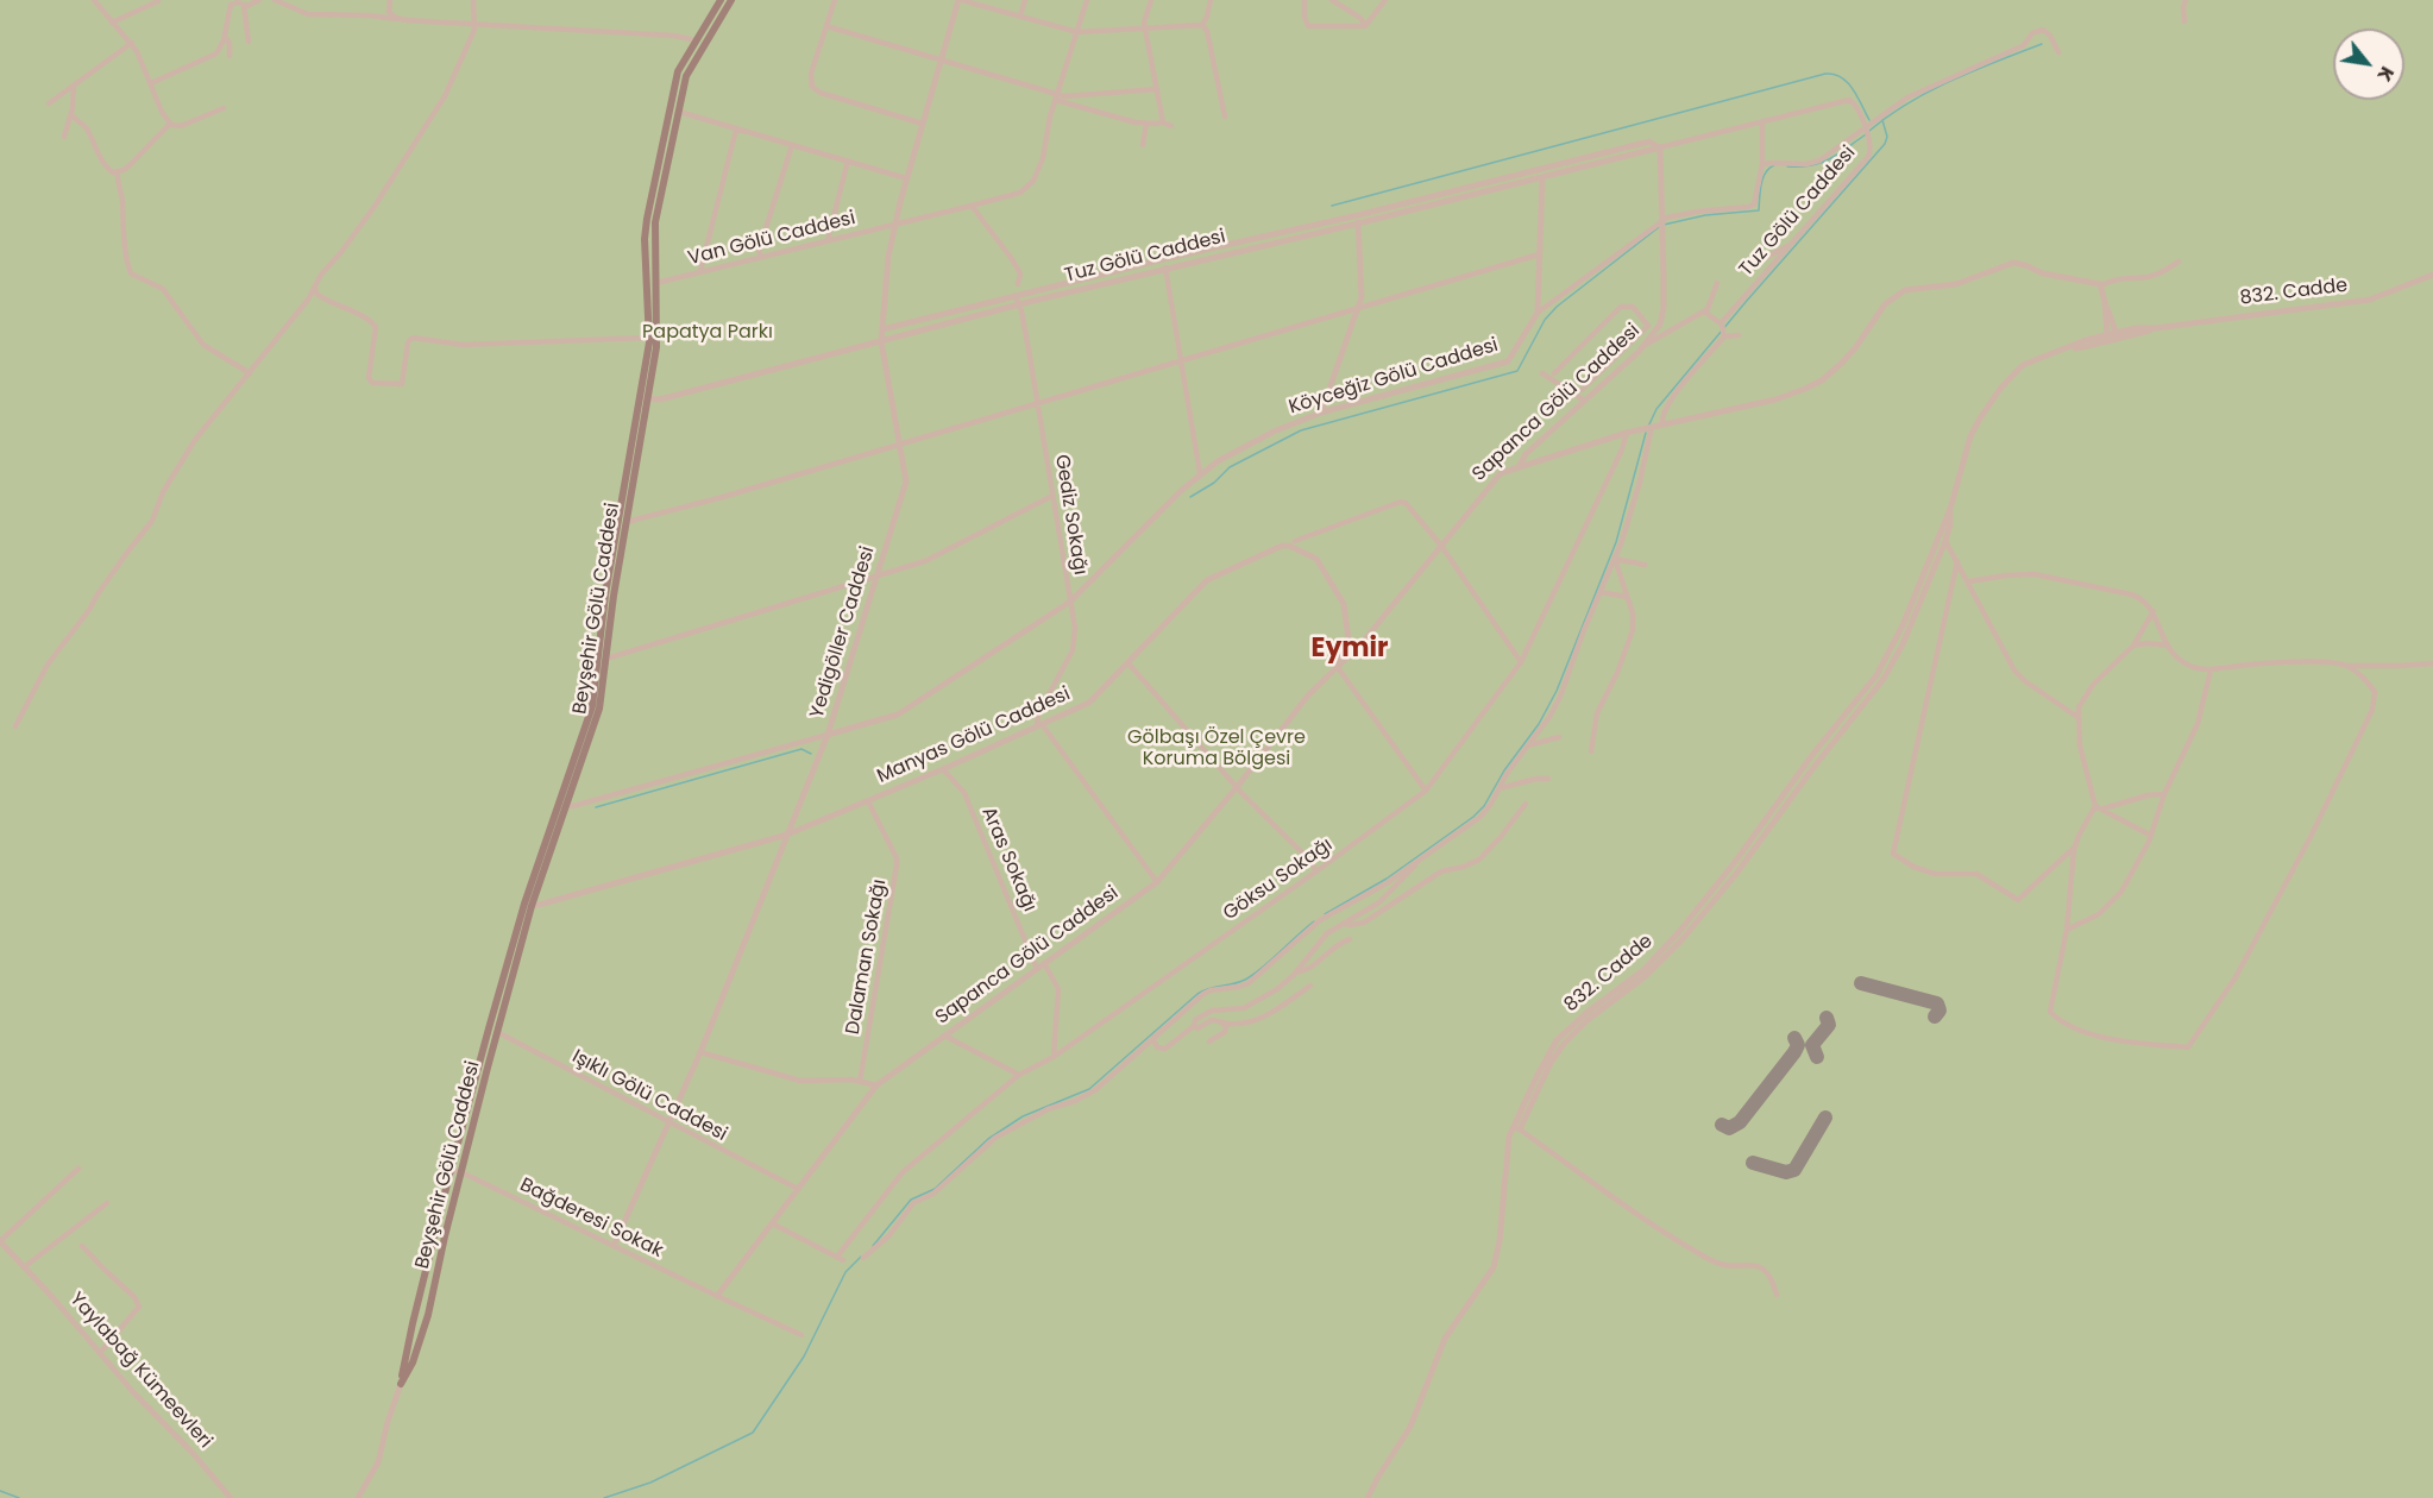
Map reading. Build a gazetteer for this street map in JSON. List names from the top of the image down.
{
  "streets": {
    "main road": ["Beyşehir Gölü Caddesi"],
    "street": [
      "Tuz Gölü Caddesi",
      "Van Gölü Caddesi",
      "832. Cadde",
      "Köyceğiz Gölü Caddesi",
      "Sapanca Gölü Caddesi",
      "Gediz Sokağı",
      "Yedigöller Caddesi",
      "Manyas Gölü Caddesi",
      "Aras Sokağı",
      "Göksu Sokağı",
      "Dalaman Sokağı",
      "Işıklı Gölü Caddesi",
      "Bağderesi Sokak",
      "Yaylabağ Kümeevleri"
    ]
  },
  "crossings": [
    ["Tuz Gölü Caddesi", "Sapanca Gölü Caddesi"],
    ["Tuz Gölü Caddesi", "Gediz Sokağı"],
    ["Tuz Gölü Caddesi", "Beyşehir Gölü Caddesi"],
    ["Tuz Gölü Caddesi", "Yedigöller Caddesi"],
    ["Van Gölü Caddesi", "Beyşehir Gölü Caddesi"],
    ["Van Gölü Caddesi", "Yedigöller Caddesi"],
    ["Köyceğiz Gölü Caddesi", "Gediz Sokağı"],
    ["Köyceğiz Gölü Caddesi", "Beyşehir Gölü Caddesi"],
    ["Köyceğiz Gölü Caddesi", "Yedigöller Caddesi"],
    ["Sapanca Gölü Caddesi", "Aras Sokağı"],
    ["Sapanca Gölü Caddesi", "Göksu Sokağı"],
    ["Sapanca Gölü Caddesi", "Işıklı Gölü Caddesi"],
    ["Sapanca Gölü Caddesi", "Bağderesi Sokak"],
    ["Gediz Sokağı", "Manyas Gölü Caddesi"],
    ["Beyşehir Gölü Caddesi", "Manyas Gölü Caddesi"],
    ["Beyşehir Gölü Caddesi", "Işıklı Gölü Caddesi"],
    ["Beyşehir Gölü Caddesi", "Bağderesi Sokak"],
    ["Yedigöller Caddesi", "Manyas Gölü Caddesi"],
    ["Yedigöller Caddesi", "Işıklı Gölü Caddesi"],
    ["Yedigöller Caddesi", "Bağderesi Sokak"],
    ["Manyas Gölü Caddesi", "Aras Sokağı"],
    ["Manyas Gölü Caddesi", "Dalaman Sokağı"]
  ],
  "districts": ["Eymir"],
  "parks": ["Papatya Parkı", "Gölbaşı Özel Çevre Koruma Bölgesi"],
  "north": "bottom right"
}
